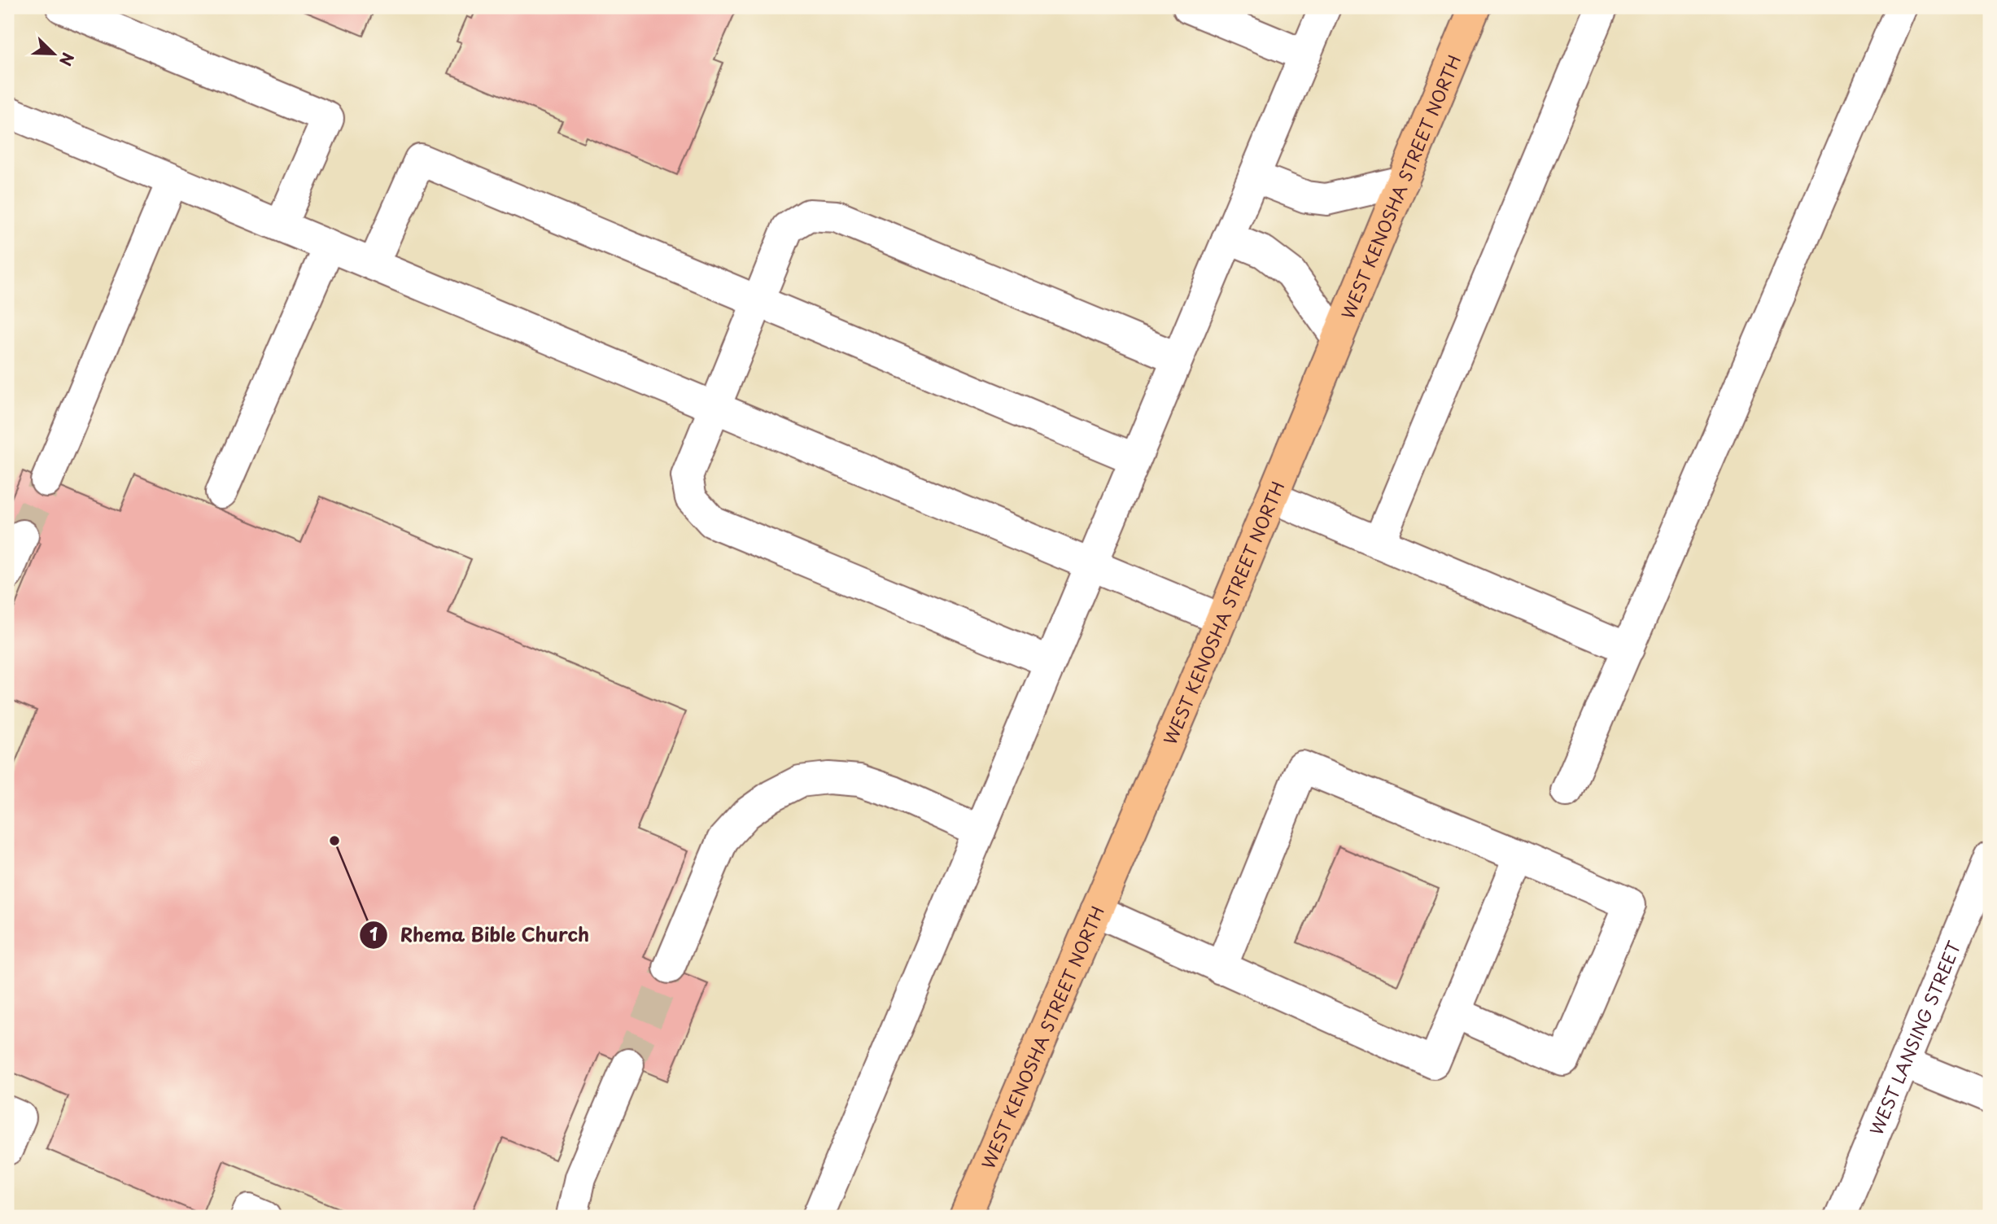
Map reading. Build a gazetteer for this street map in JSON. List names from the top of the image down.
{
  "streets": {
    "main road": ["WEST KENOSHA STREET NORTH"],
    "street": ["WEST LANSING STREET"]
  },
  "places": ["Rhema Bible Church"],
  "north": "bottom right"
}
